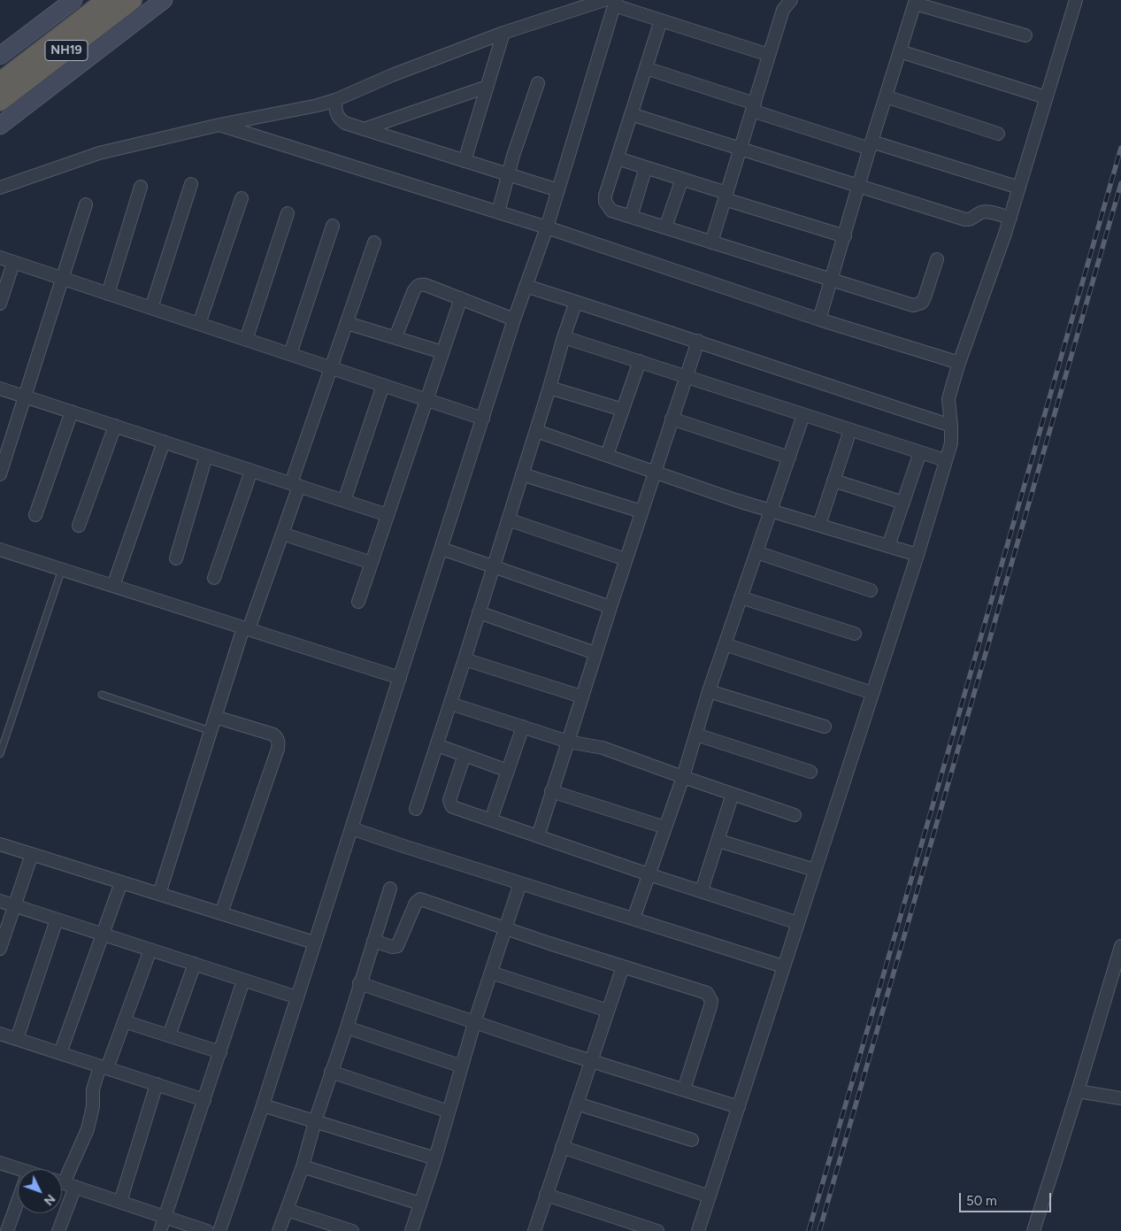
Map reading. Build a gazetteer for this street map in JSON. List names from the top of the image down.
{
  "streets": {
    "highway": ["NH19"]
  },
  "scale_bar": "50 m",
  "north": "bottom right"
}
